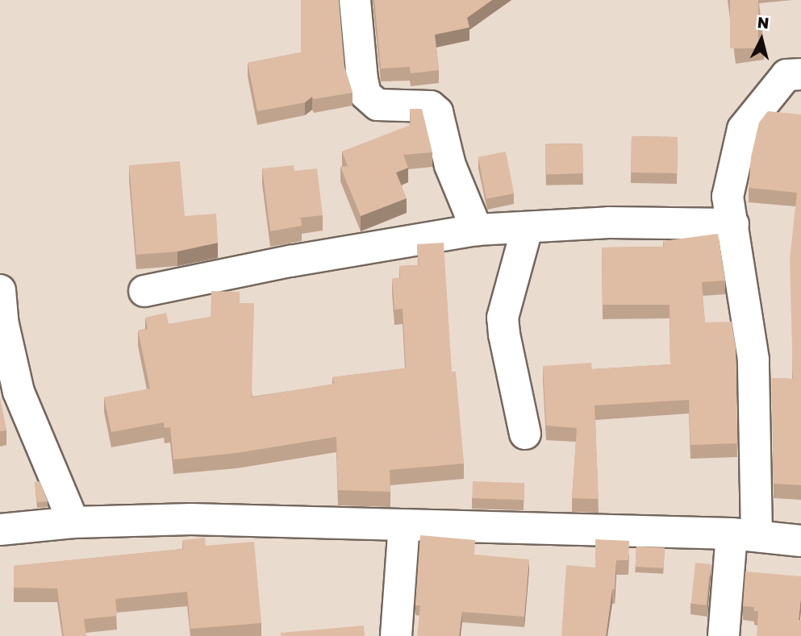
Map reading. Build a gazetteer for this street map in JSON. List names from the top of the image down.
{
  "north": "top"
}
